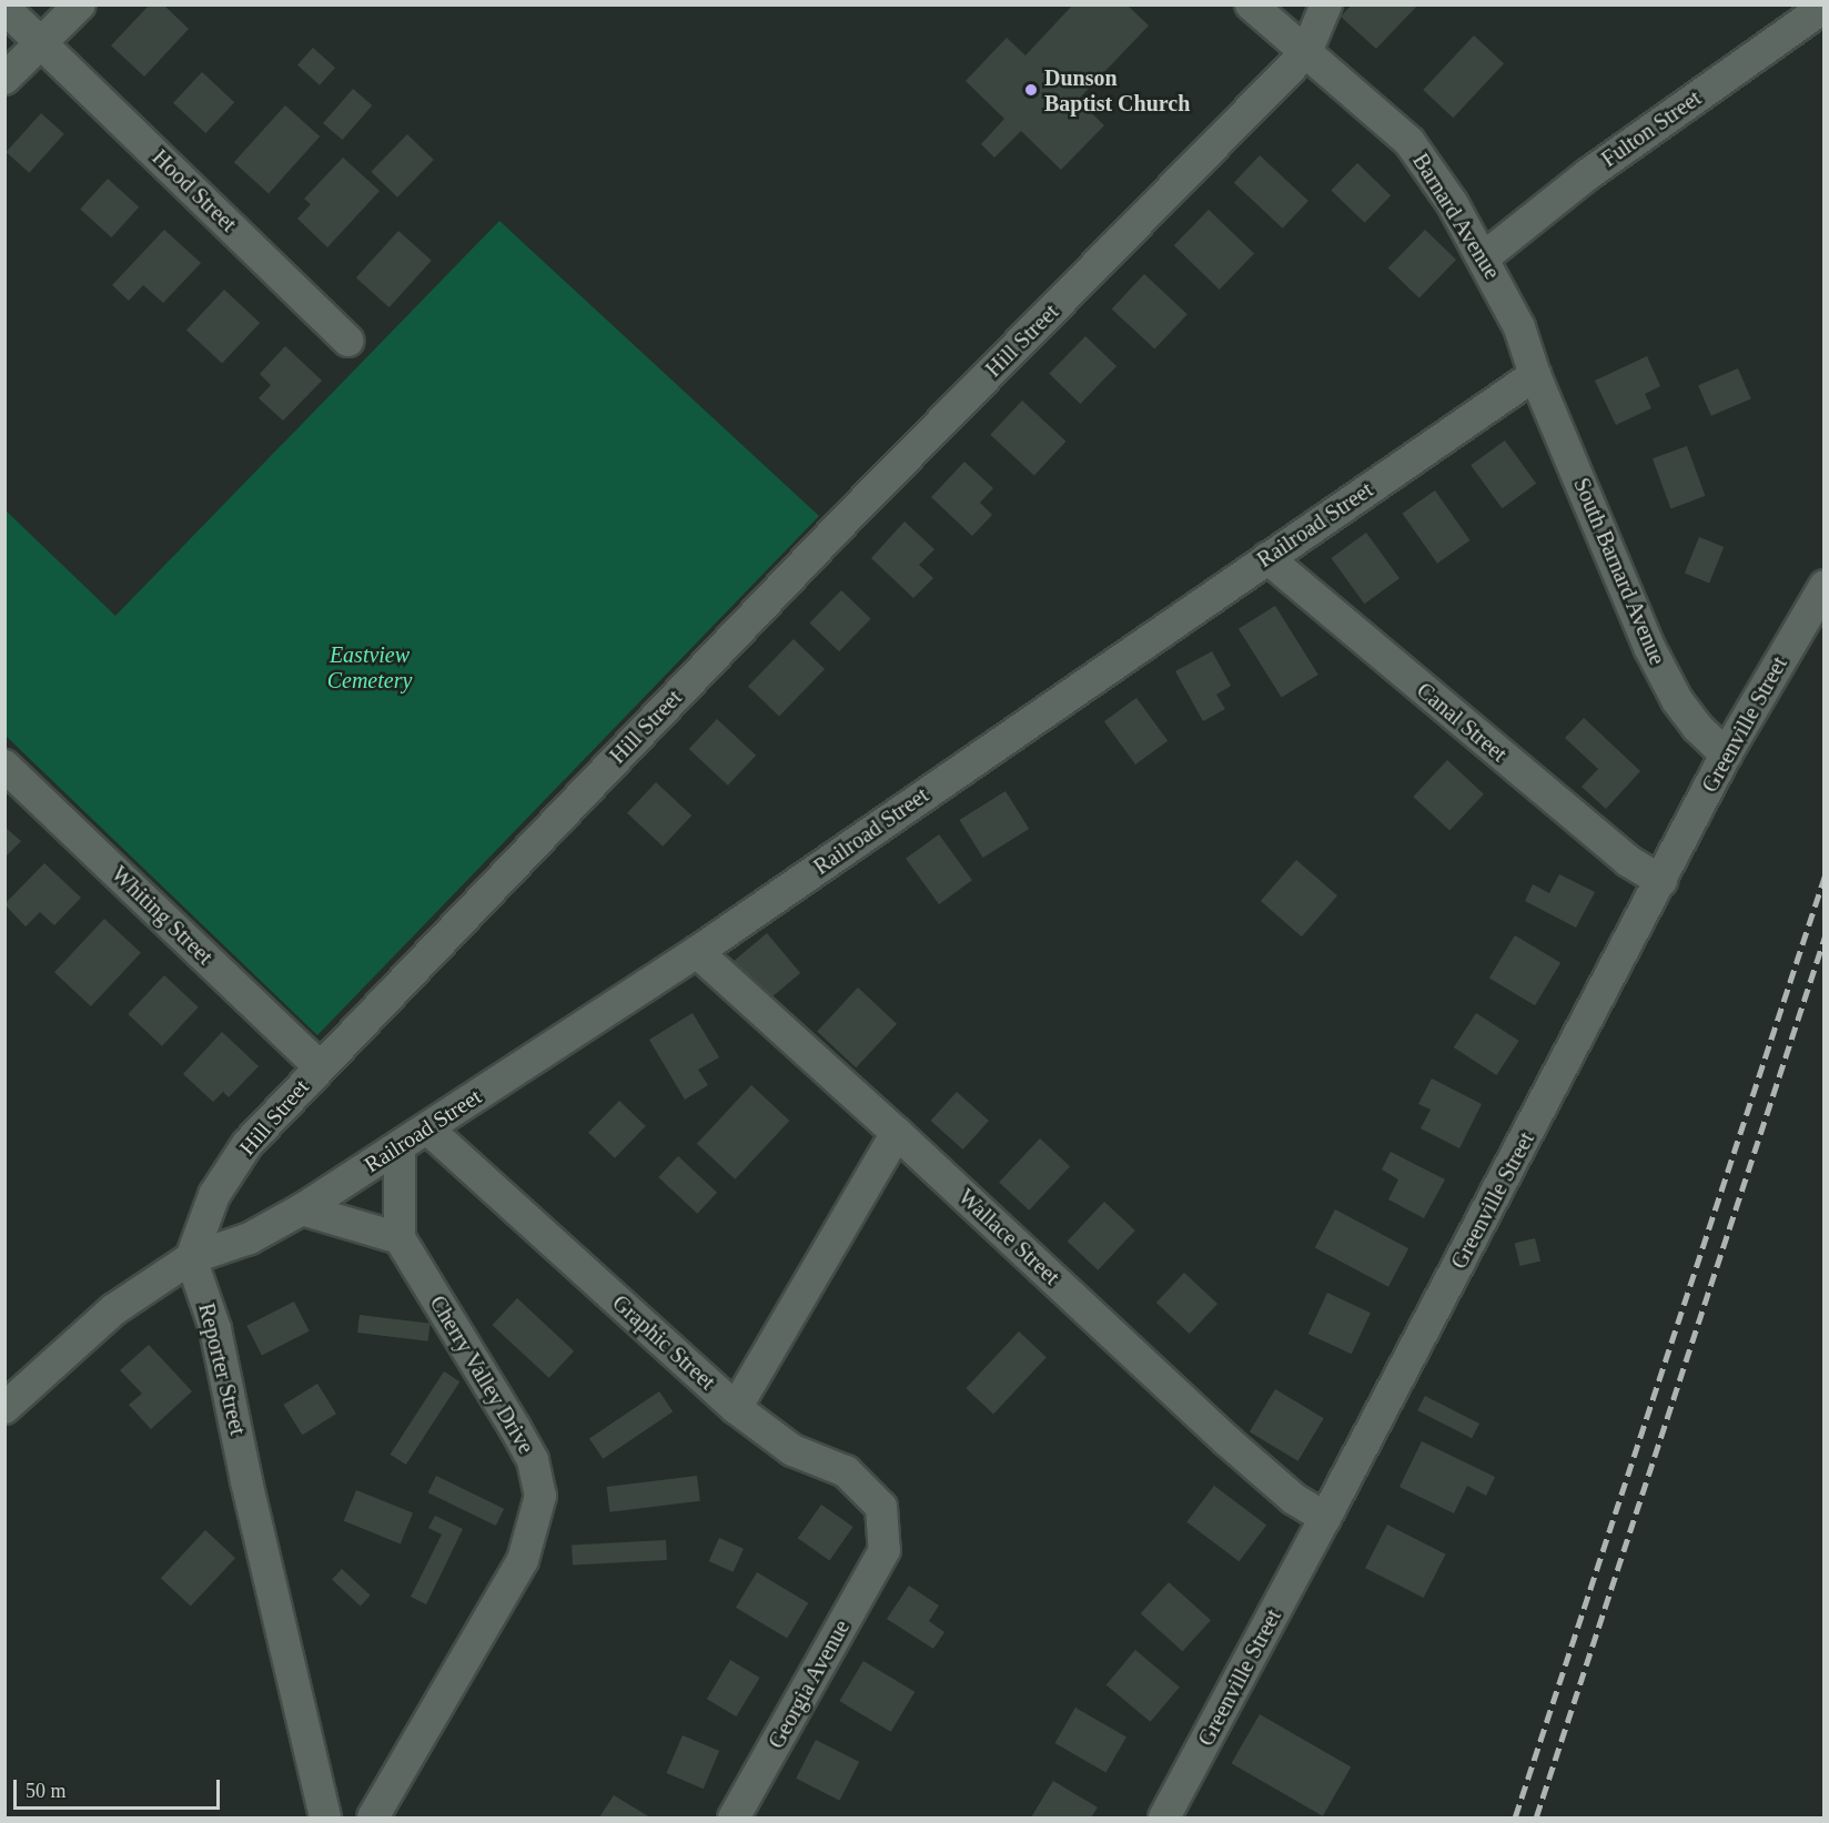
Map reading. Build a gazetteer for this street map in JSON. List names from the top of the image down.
{
  "streets": {
    "street": [
      "Fulton Street",
      "Hood Street",
      "Barnard Avenue",
      "Hill Street",
      "Railroad Street",
      "South Barnard Avenue",
      "Canal Street",
      "Greenville Street",
      "Whiting Street",
      "Wallace Street",
      "Graphic Street",
      "Reporter Street",
      "Cherry Valley Drive",
      "Georgia Avenue"
    ]
  },
  "crossings": [
    ["Fulton Street", "Barnard Avenue"],
    ["Barnard Avenue", "Hill Street"],
    ["Barnard Avenue", "Railroad Street"],
    ["Barnard Avenue", "South Barnard Avenue"],
    ["Hill Street", "Railroad Street"],
    ["Hill Street", "Whiting Street"],
    ["Hill Street", "Reporter Street"],
    ["Railroad Street", "South Barnard Avenue"],
    ["Railroad Street", "Canal Street"],
    ["Railroad Street", "Wallace Street"],
    ["Railroad Street", "Graphic Street"],
    ["Railroad Street", "Reporter Street"],
    ["South Barnard Avenue", "Greenville Street"],
    ["Canal Street", "Greenville Street"],
    ["Greenville Street", "Wallace Street"],
    ["Graphic Street", "Georgia Avenue"]
  ],
  "parks": ["Eastview Cemetery"],
  "places": ["Dunson Baptist Church"],
  "scale_bar": "50 m"
}
